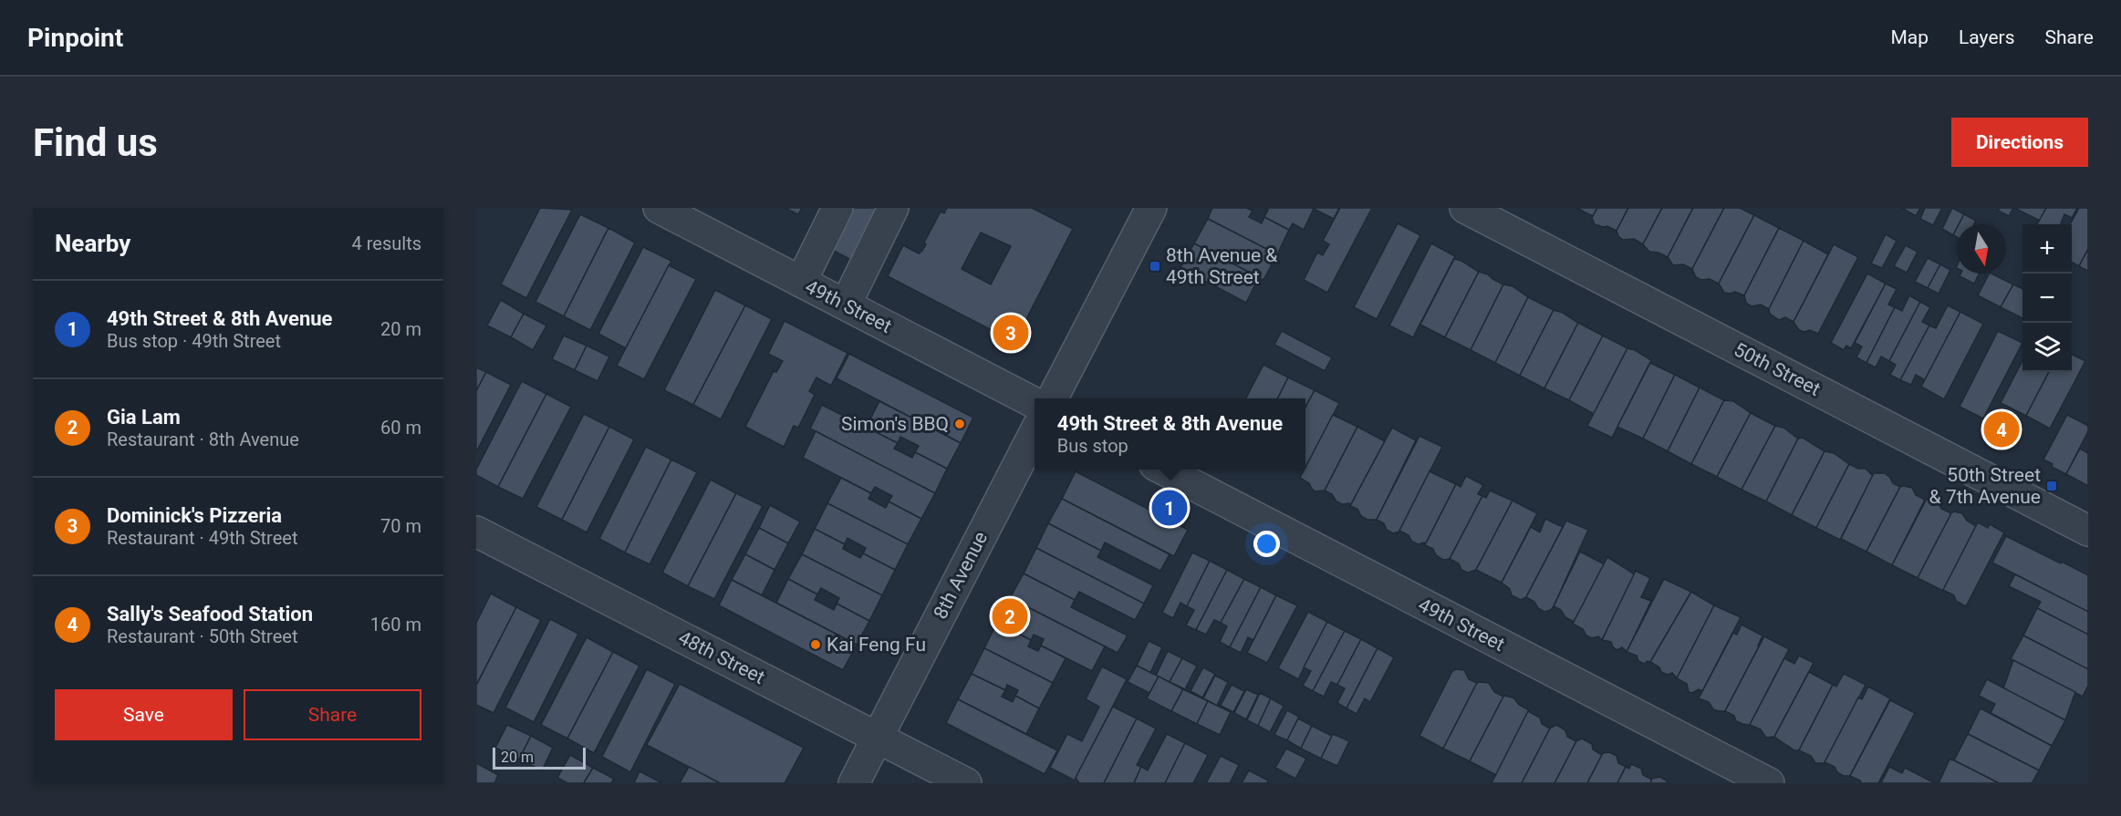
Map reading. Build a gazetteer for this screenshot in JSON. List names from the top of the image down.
{
  "streets": {
    "street": [
      "49th Street",
      "50th Street",
      "8th Avenue",
      "48th Street"
    ]
  },
  "crossings": [
    ["8th Avenue", "48th Street"]
  ],
  "places": {
    "transit": ["8th Avenue & 49th Street", "50th Street & 7th Avenue"],
    "other": ["Simon's BBQ", "Kai Feng Fu"]
  },
  "scale_bar": "20 m",
  "north": "bottom",
  "page": {
    "header": "Pinpoint",
    "nav": ["Map", "Layers", "Share"],
    "buttons": [
      "Directions",
      ["Save", "Share"]
    ],
    "title": "Find us",
    "heading": ["Nearby", "4 results"],
    "map_buttons": ["+", "−"],
    "list": [
      {
        "mark": "1",
        "name": "49th Street & 8th Avenue",
        "note": "Bus stop · 49th Street",
        "value": "20 m"
      },
      {
        "mark": "2",
        "name": "Gia Lam",
        "note": "Restaurant · 8th Avenue",
        "value": "60 m"
      },
      {
        "mark": "3",
        "name": "Dominick's Pizzeria",
        "note": "Restaurant · 49th Street",
        "value": "70 m"
      },
      {
        "mark": "4",
        "name": "Sally's Seafood Station",
        "note": "Restaurant · 50th Street",
        "value": "160 m"
      }
    ],
    "pins": [
      "3",
      "4",
      "1",
      "2"
    ],
    "popup": ["49th Street & 8th Avenue", "Bus stop"],
    "scale": "20 m"
  }
}
